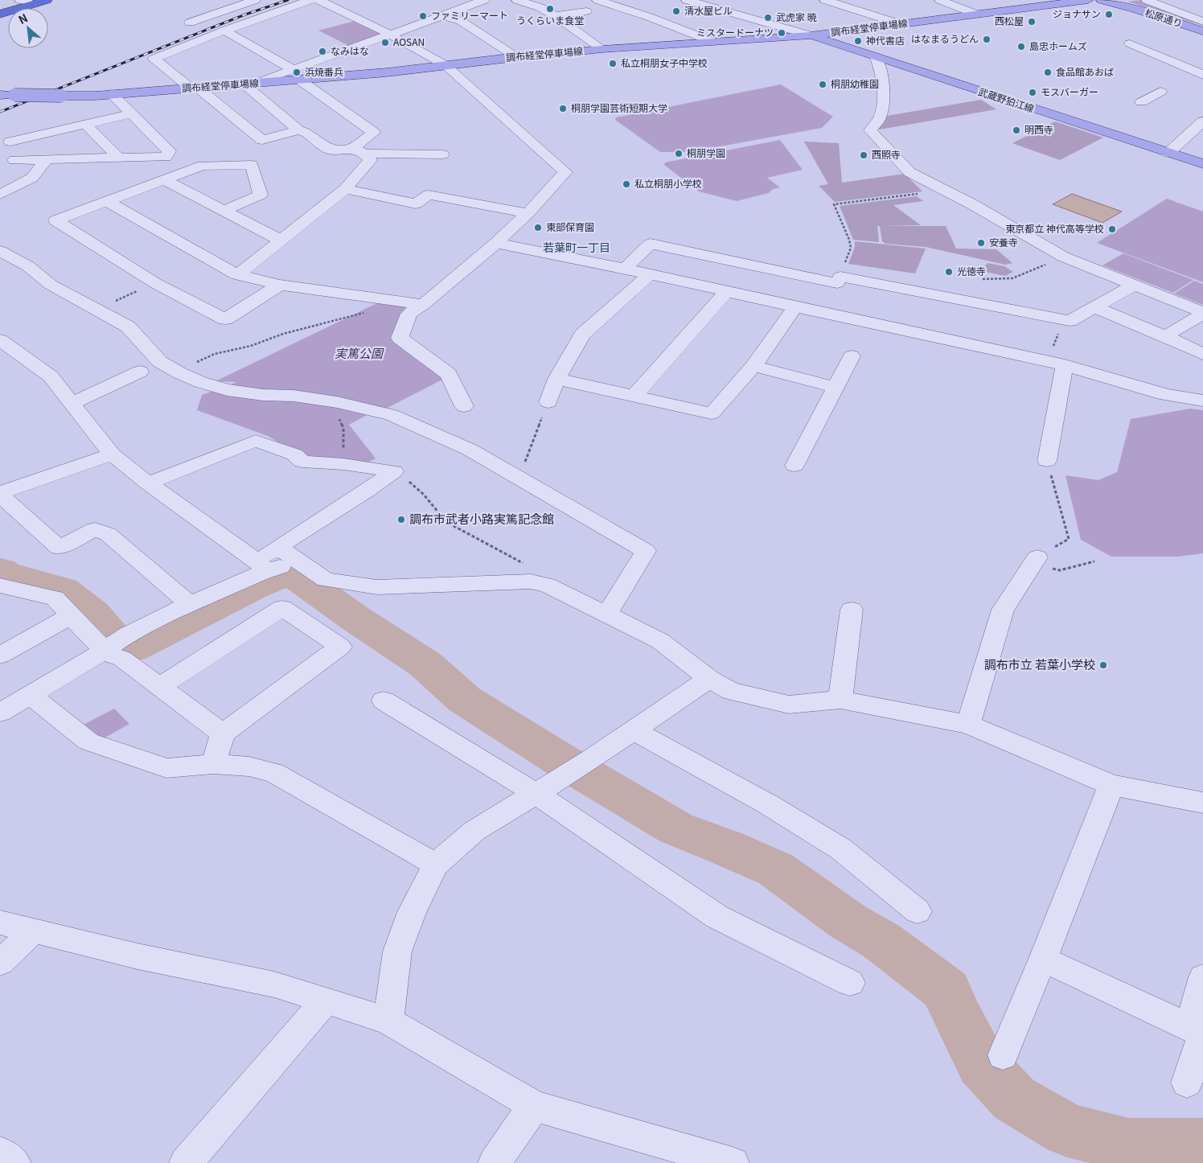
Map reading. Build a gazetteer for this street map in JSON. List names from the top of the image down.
{
  "streets": {
    "main road": ["松原通り", "調布経堂停車場線", "武蔵野狛江線"]
  },
  "crossings": [
    ["調布経堂停車場線", "武蔵野狛江線"]
  ],
  "districts": ["若葉町一丁目"],
  "parks": ["実篤公園"],
  "places": [
    "うくらいま食堂",
    "清水屋ビル",
    "ジョナサン",
    "ファミリーマート",
    "武虎家 暁",
    "西松屋",
    "ミスタードーナツ",
    "はなまるうどん",
    "神代書店",
    "AOSAN",
    "島忠ホームズ",
    "なみはな",
    "私立桐朋女子中学校",
    "浜焼番兵",
    "食品館あおば",
    "桐朋幼稚園",
    "モスバーガー",
    "桐朋学園芸術短期大学",
    "明西寺",
    "桐朋学園",
    "西照寺",
    "私立桐朋小学校",
    "東部保育園",
    "東京都立 神代高等学校",
    "安養寺",
    "光徳寺",
    "調布市武者小路実篤記念館",
    "調布市立 若葉小学校"
  ],
  "north": "top left"
}
